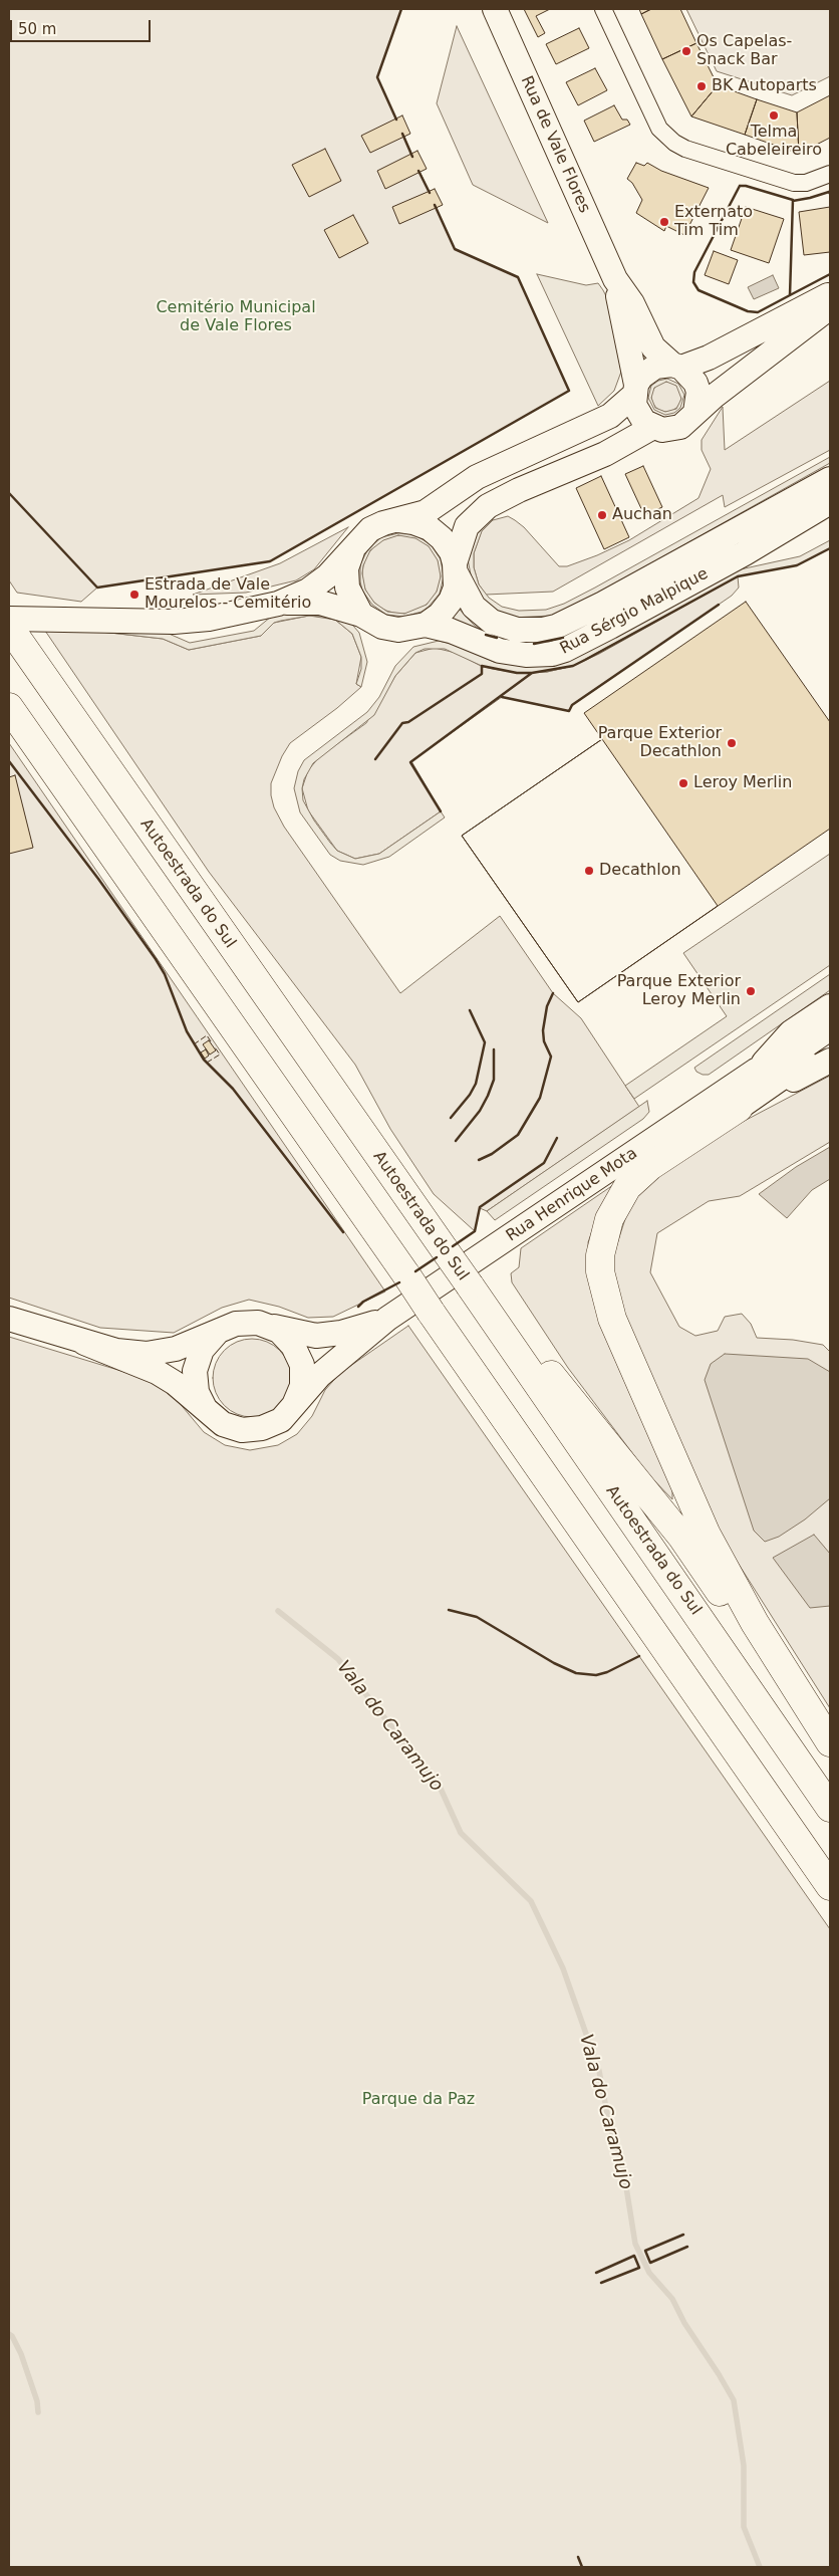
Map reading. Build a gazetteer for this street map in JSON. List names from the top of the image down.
{
  "streets": {
    "highway": ["Autoestrada do Sul"],
    "street": ["Rua de Vale Flores", "Rua Sérgio Malpique", "Rua Henrique Mota"]
  },
  "water": ["Vala do Caramujo"],
  "parks": ["Cemitério Municipal de Vale Flores", "Parque da Paz"],
  "places": [
    "Os Capelas- Snack Bar",
    "BK Autoparts",
    "Telma Cabeleireiro",
    "Externato Tim Tim",
    "Auchan",
    "Estrada de Vale Mourelos - Cemitério",
    "Parque Exterior Decathlon",
    "Leroy Merlin",
    "Decathlon",
    "Parque Exterior Leroy Merlin"
  ],
  "scale_bar": "50 m"
}
